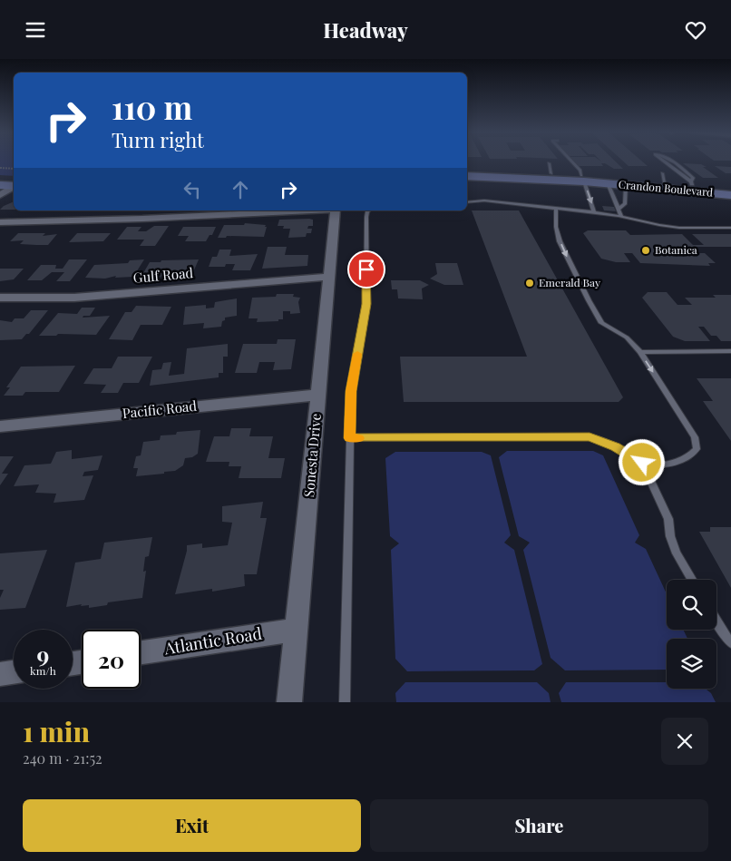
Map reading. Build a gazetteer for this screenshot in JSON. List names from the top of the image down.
{
  "streets": {
    "main road": ["Crandon Boulevard"],
    "street": [
      "Gulf Road",
      "Pacific Road",
      "Sonesta Drive",
      "Atlantic Road"
    ]
  },
  "crossings": [
    ["Gulf Road", "Sonesta Drive"],
    ["Pacific Road", "Sonesta Drive"],
    ["Sonesta Drive", "Atlantic Road"]
  ],
  "places": ["Botanica", "Emerald Bay"],
  "page": {
    "header": "Headway",
    "turn": ["110 m", "Turn right"],
    "speed": "9 km/h",
    "limit": "20",
    "heading": ["1 min", "240 m · 21:52"],
    "buttons": ["Exit", "Share"]
  }
}
